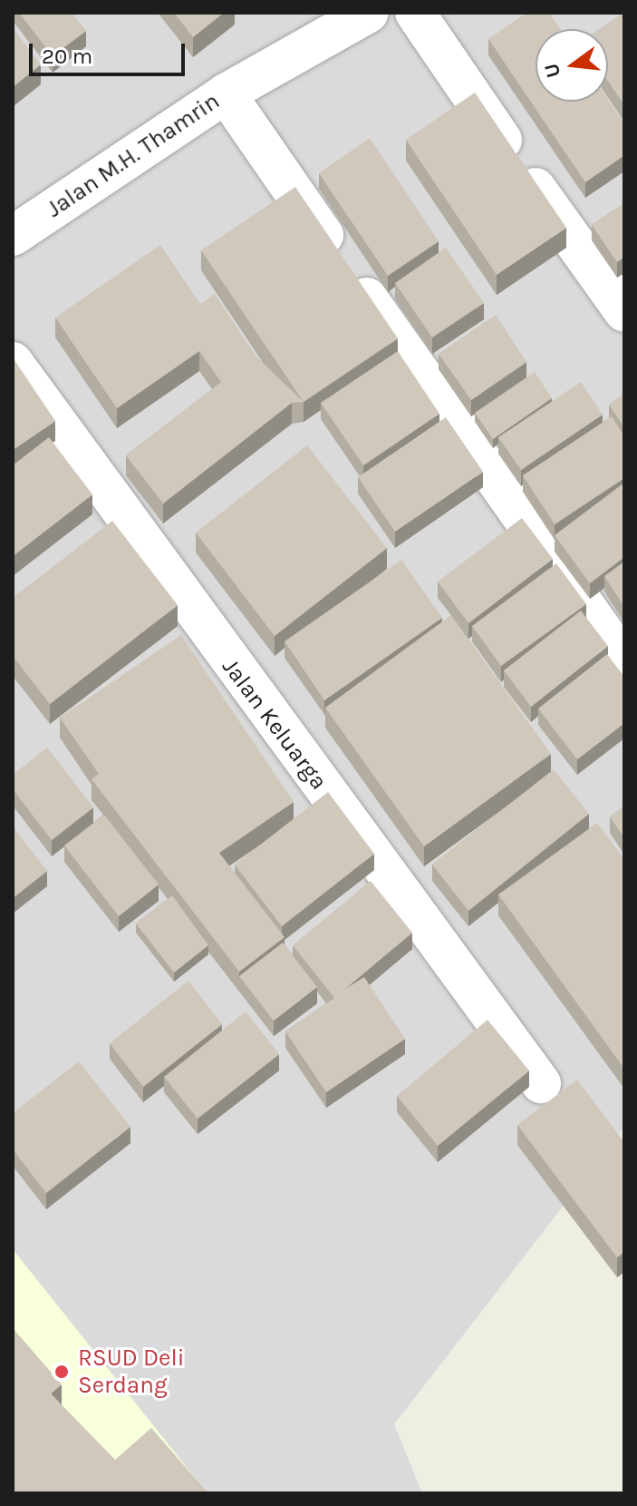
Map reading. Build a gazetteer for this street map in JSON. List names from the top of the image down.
{
  "streets": {
    "street": ["Jalan M.H. Thamrin", "Jalan Keluarga"]
  },
  "places": ["RSUD Deli Serdang"],
  "scale_bar": "20 m",
  "north": "left"
}
